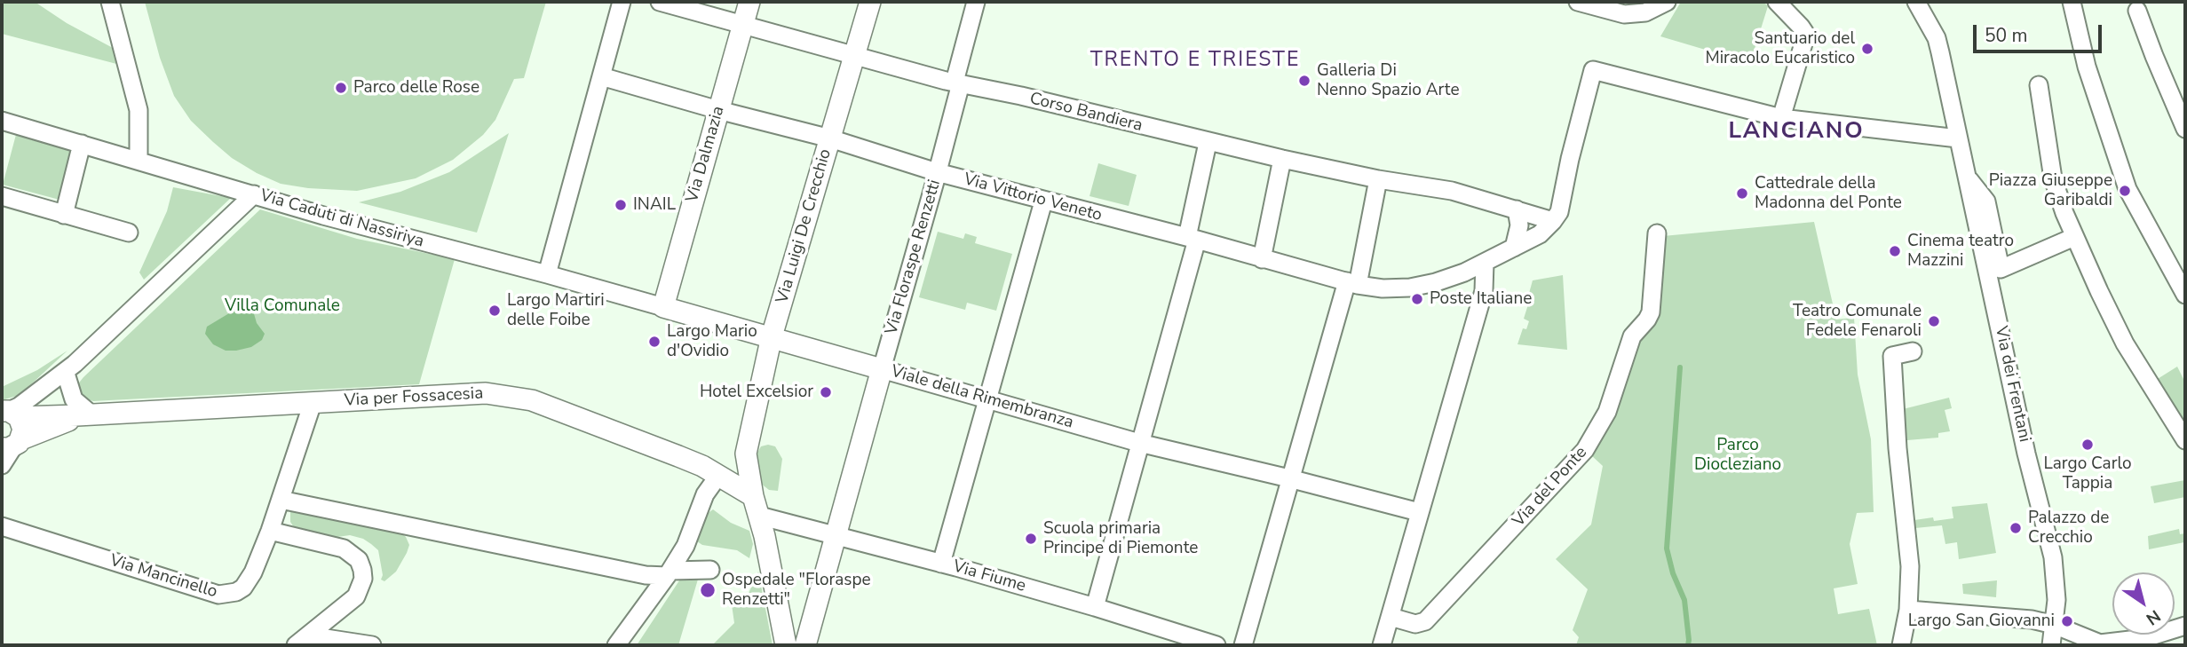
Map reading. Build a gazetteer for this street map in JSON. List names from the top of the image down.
{
  "streets": {
    "street": [
      "Corso Bandiera",
      "Via Dalmazia",
      "Via Vittorio Veneto",
      "Via Caduti di Nassiriya",
      "Via Luigi De Crecchio",
      "Via Floraspe Renzetti",
      "Via dei Frentani",
      "Via per Fossacesia",
      "Viale della Rimembranza",
      "Via del Ponte",
      "Via Mancinello",
      "Via Fiume"
    ]
  },
  "crossings": [
    ["Corso Bandiera", "Via Dalmazia"],
    ["Corso Bandiera", "Via Vittorio Veneto"],
    ["Corso Bandiera", "Via Luigi De Crecchio"],
    ["Corso Bandiera", "Via Floraspe Renzetti"],
    ["Via Dalmazia", "Via Vittorio Veneto"],
    ["Via Dalmazia", "Viale della Rimembranza"],
    ["Via Vittorio Veneto", "Via Luigi De Crecchio"],
    ["Via Vittorio Veneto", "Via Floraspe Renzetti"],
    ["Via Caduti di Nassiriya", "Viale della Rimembranza"],
    ["Via Luigi De Crecchio", "Via per Fossacesia"],
    ["Via Luigi De Crecchio", "Viale della Rimembranza"],
    ["Via Luigi De Crecchio", "Via Fiume"],
    ["Via Floraspe Renzetti", "Viale della Rimembranza"],
    ["Via Floraspe Renzetti", "Via Fiume"],
    ["Via per Fossacesia", "Via Mancinello"],
    ["Via per Fossacesia", "Via Fiume"]
  ],
  "districts": ["TRENTO E TRIESTE", "LANCIANO"],
  "parks": ["Villa Comunale", "Parco Diocleziano"],
  "places": [
    "Santuario del Miracolo Eucaristico",
    "Galleria Di Nenno Spazio Arte",
    "Parco delle Rose",
    "Piazza Giuseppe Garibaldi",
    "Cattedrale della Madonna del Ponte",
    "INAIL",
    "Cinema teatro Mazzini",
    "Poste Italiane",
    "Largo Martiri delle Foibe",
    "Teatro Comunale Fedele Fenaroli",
    "Largo Mario d'Ovidio",
    "Hotel Excelsior",
    "Largo Carlo Tappia",
    "Palazzo de Crecchio",
    "Scuola primaria Principe di Piemonte",
    "Ospedale \"Floraspe Renzetti\"",
    "Largo San Giovanni"
  ],
  "scale_bar": "50 m",
  "north": "bottom right"
}
